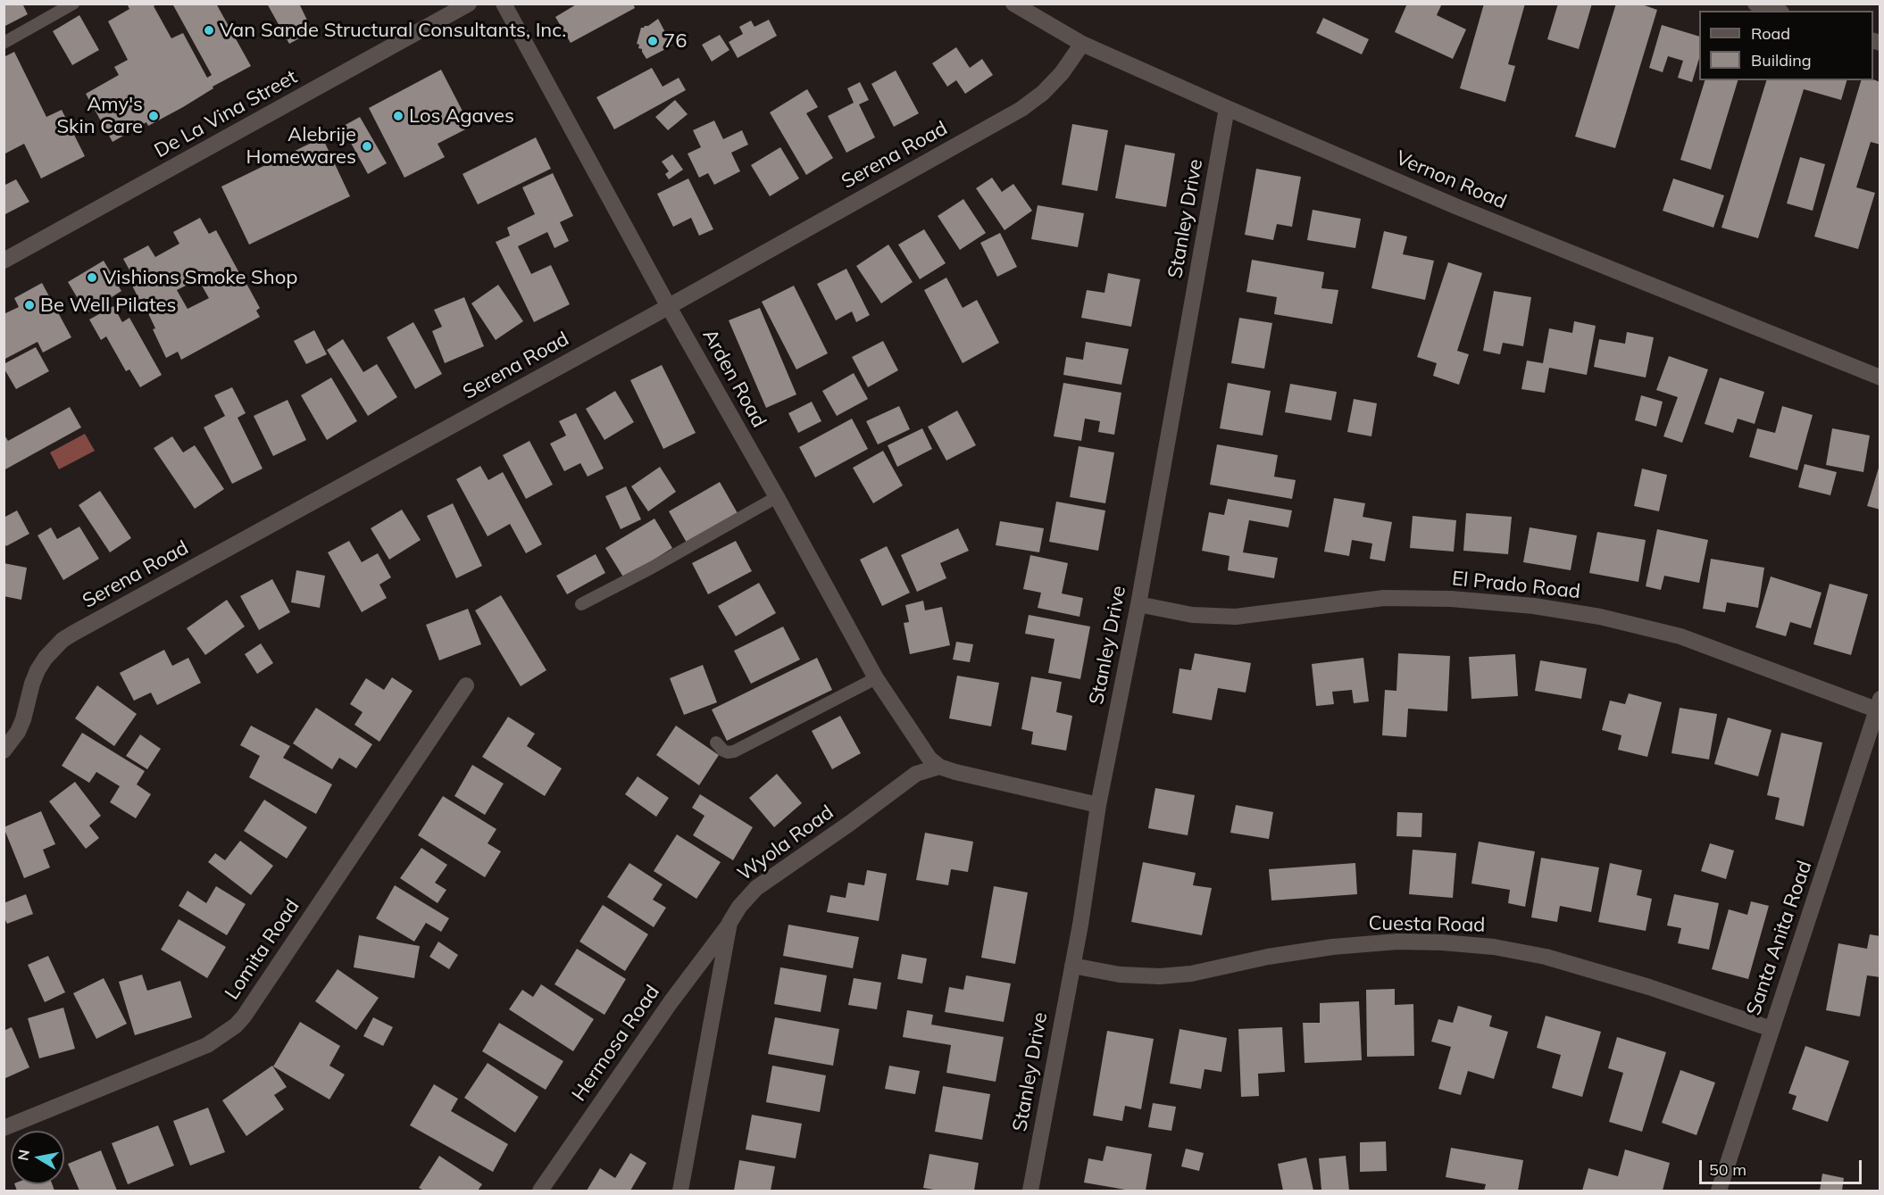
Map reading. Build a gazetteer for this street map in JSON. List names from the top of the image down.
{
  "streets": {
    "street": [
      "De La Vina Street",
      "Serena Road",
      "Vernon Road",
      "Stanley Drive",
      "Arden Road",
      "El Prado Road",
      "Wyola Road",
      "Cuesta Road",
      "Santa Anita Road",
      "Lomita Road",
      "Hermosa Road"
    ]
  },
  "crossings": [
    ["Serena Road", "Vernon Road"],
    ["Serena Road", "Arden Road"],
    ["Vernon Road", "Stanley Drive"],
    ["Stanley Drive", "El Prado Road"],
    ["Stanley Drive", "Cuesta Road"],
    ["Arden Road", "Wyola Road"],
    ["El Prado Road", "Santa Anita Road"],
    ["Wyola Road", "Hermosa Road"],
    ["Cuesta Road", "Santa Anita Road"]
  ],
  "places": [
    "Van Sande Structural Consultants, Inc.",
    "76",
    "Amy's Skin Care",
    "Los Agaves",
    "Alebrije Homewares",
    "Vishions Smoke Shop",
    "Be Well Pilates"
  ],
  "legend": ["Road", "Building"],
  "scale_bar": "50 m",
  "north": "left"
}
